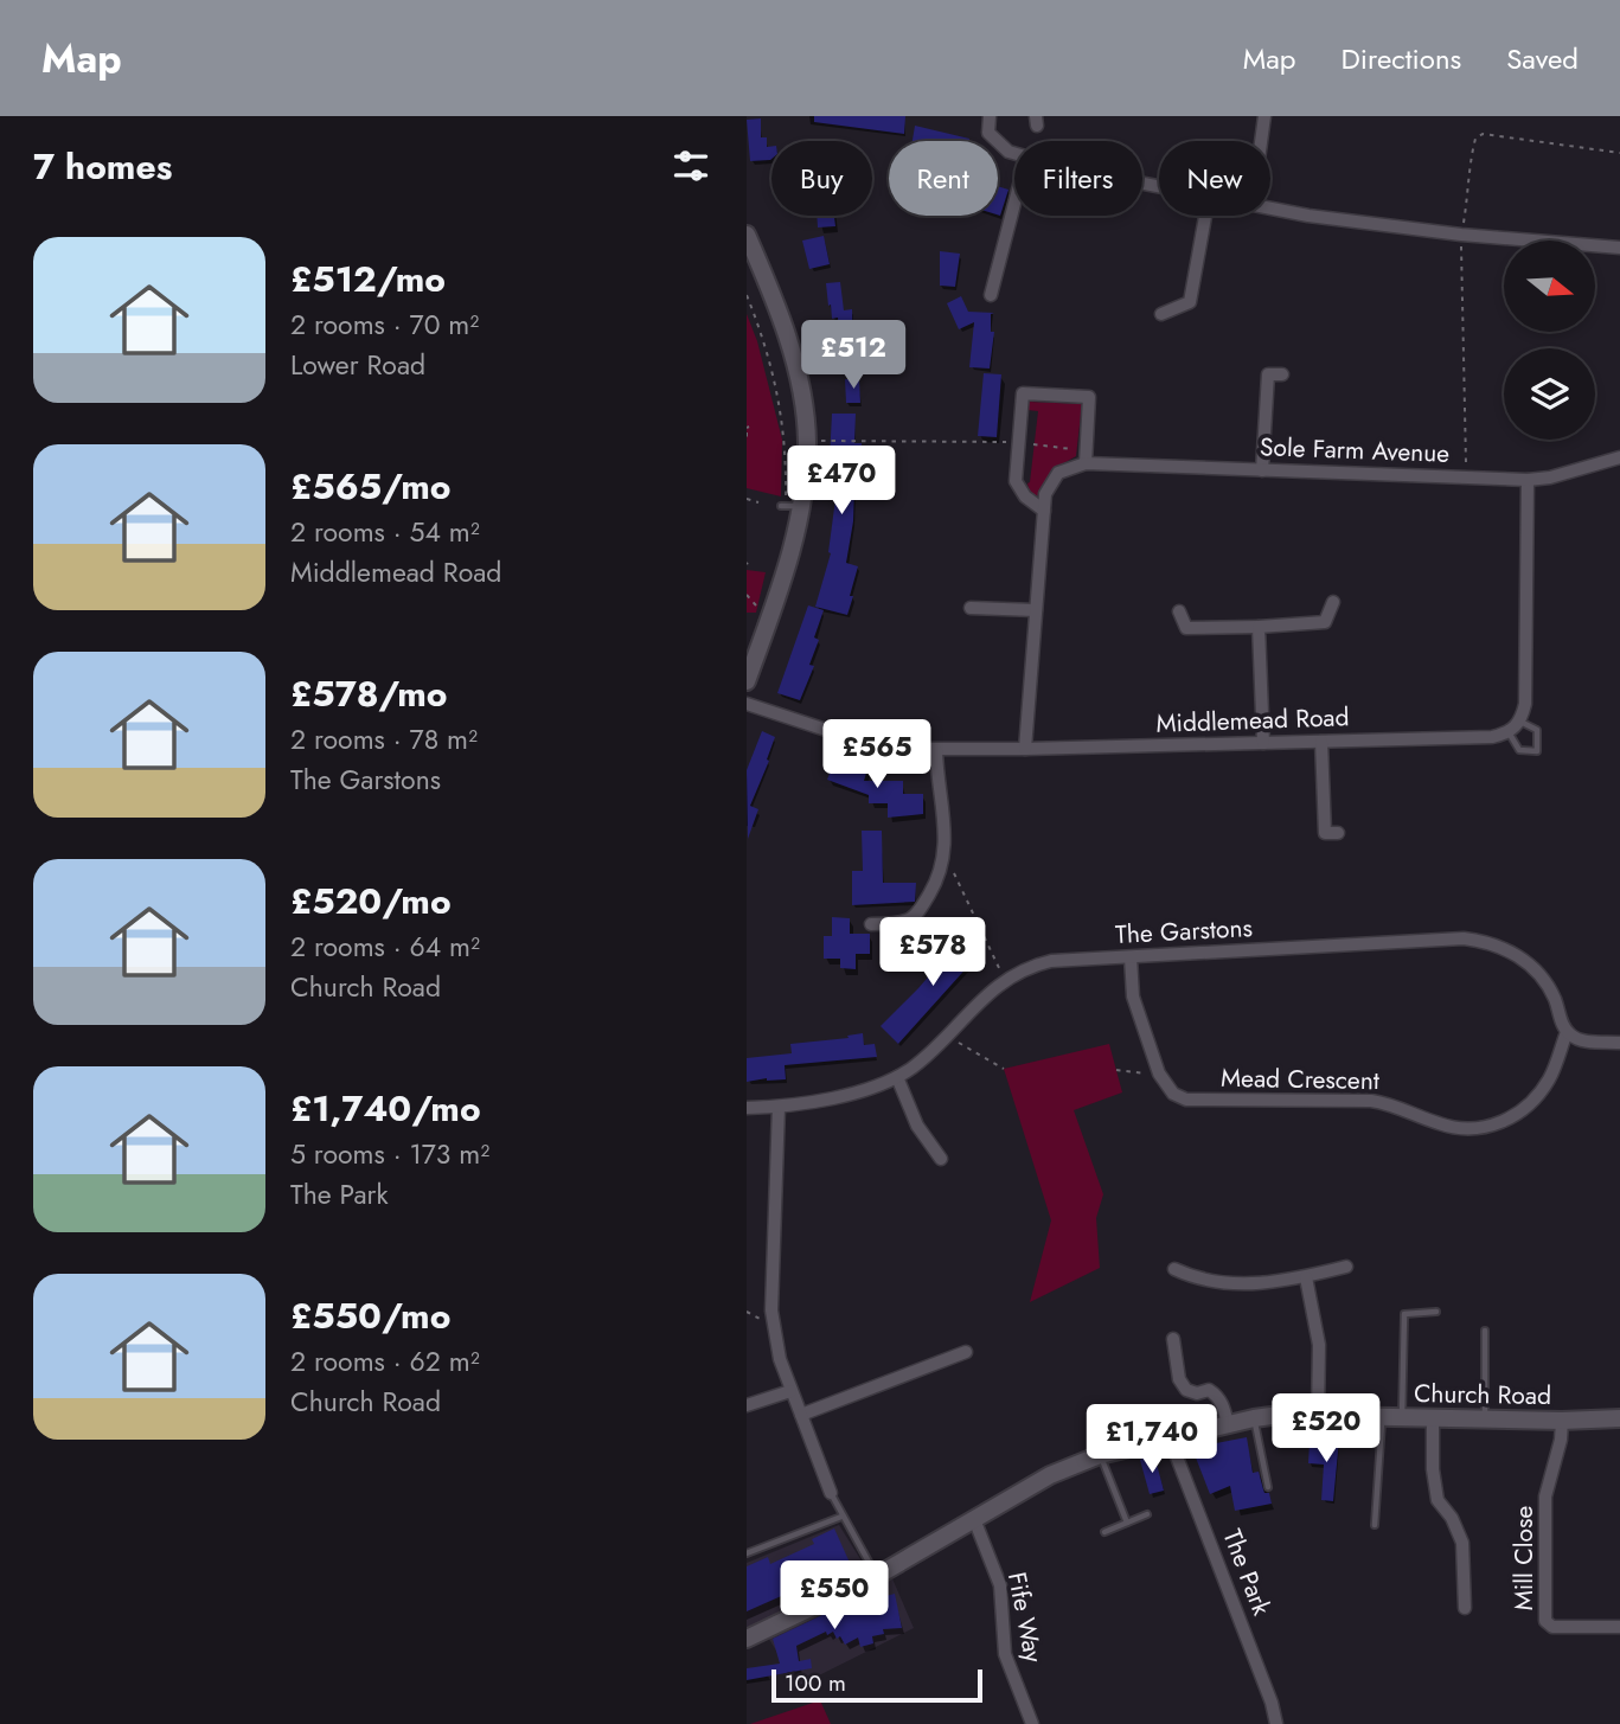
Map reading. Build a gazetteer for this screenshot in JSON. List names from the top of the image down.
{
  "streets": {
    "street": [
      "Sole Farm Avenue",
      "Middlemead Road",
      "The Garstons",
      "Mead Crescent",
      "Church Road",
      "Mill Close",
      "The Park",
      "Fife Way"
    ]
  },
  "crossings": [
    ["The Garstons", "Mead Crescent"],
    ["Church Road", "Mill Close"],
    ["Church Road", "The Park"],
    ["Church Road", "Fife Way"]
  ],
  "scale_bar": "100 m",
  "north": "right",
  "page": {
    "header": "Map",
    "nav": ["Map", "Directions", "Saved"],
    "heading": "7 homes",
    "chip": [
      "Buy",
      "Rent",
      "Filters",
      "New"
    ],
    "list": [
      {
        "name": "£512/mo",
        "note": "2 rooms · 70 m² · Lower Road"
      },
      {
        "name": "£565/mo",
        "note": "2 rooms · 54 m² · Middlemead Road"
      },
      {
        "name": "£578/mo",
        "note": "2 rooms · 78 m² · The Garstons"
      },
      {
        "name": "£520/mo",
        "note": "2 rooms · 64 m² · Church Road"
      },
      {
        "name": "£1,740/mo",
        "note": "5 rooms · 173 m² · The Park"
      },
      {
        "name": "£550/mo",
        "note": "2 rooms · 62 m² · Church Road"
      }
    ],
    "price": [
      "£512",
      "£470",
      "£565",
      "£578",
      "£520",
      "£1,740",
      "£550"
    ],
    "scale": "100 m"
  }
}
